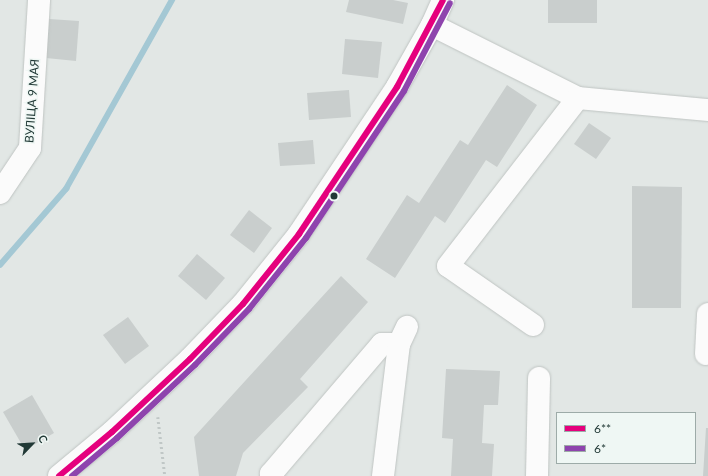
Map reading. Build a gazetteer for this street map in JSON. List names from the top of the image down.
{
  "streets": {
    "street": ["ВУЛІЦА 9 МАЯ"]
  },
  "lines": ["transit line 6**", "transit line 6*"],
  "legend": ["6**", "6*"],
  "north": "top right"
}
